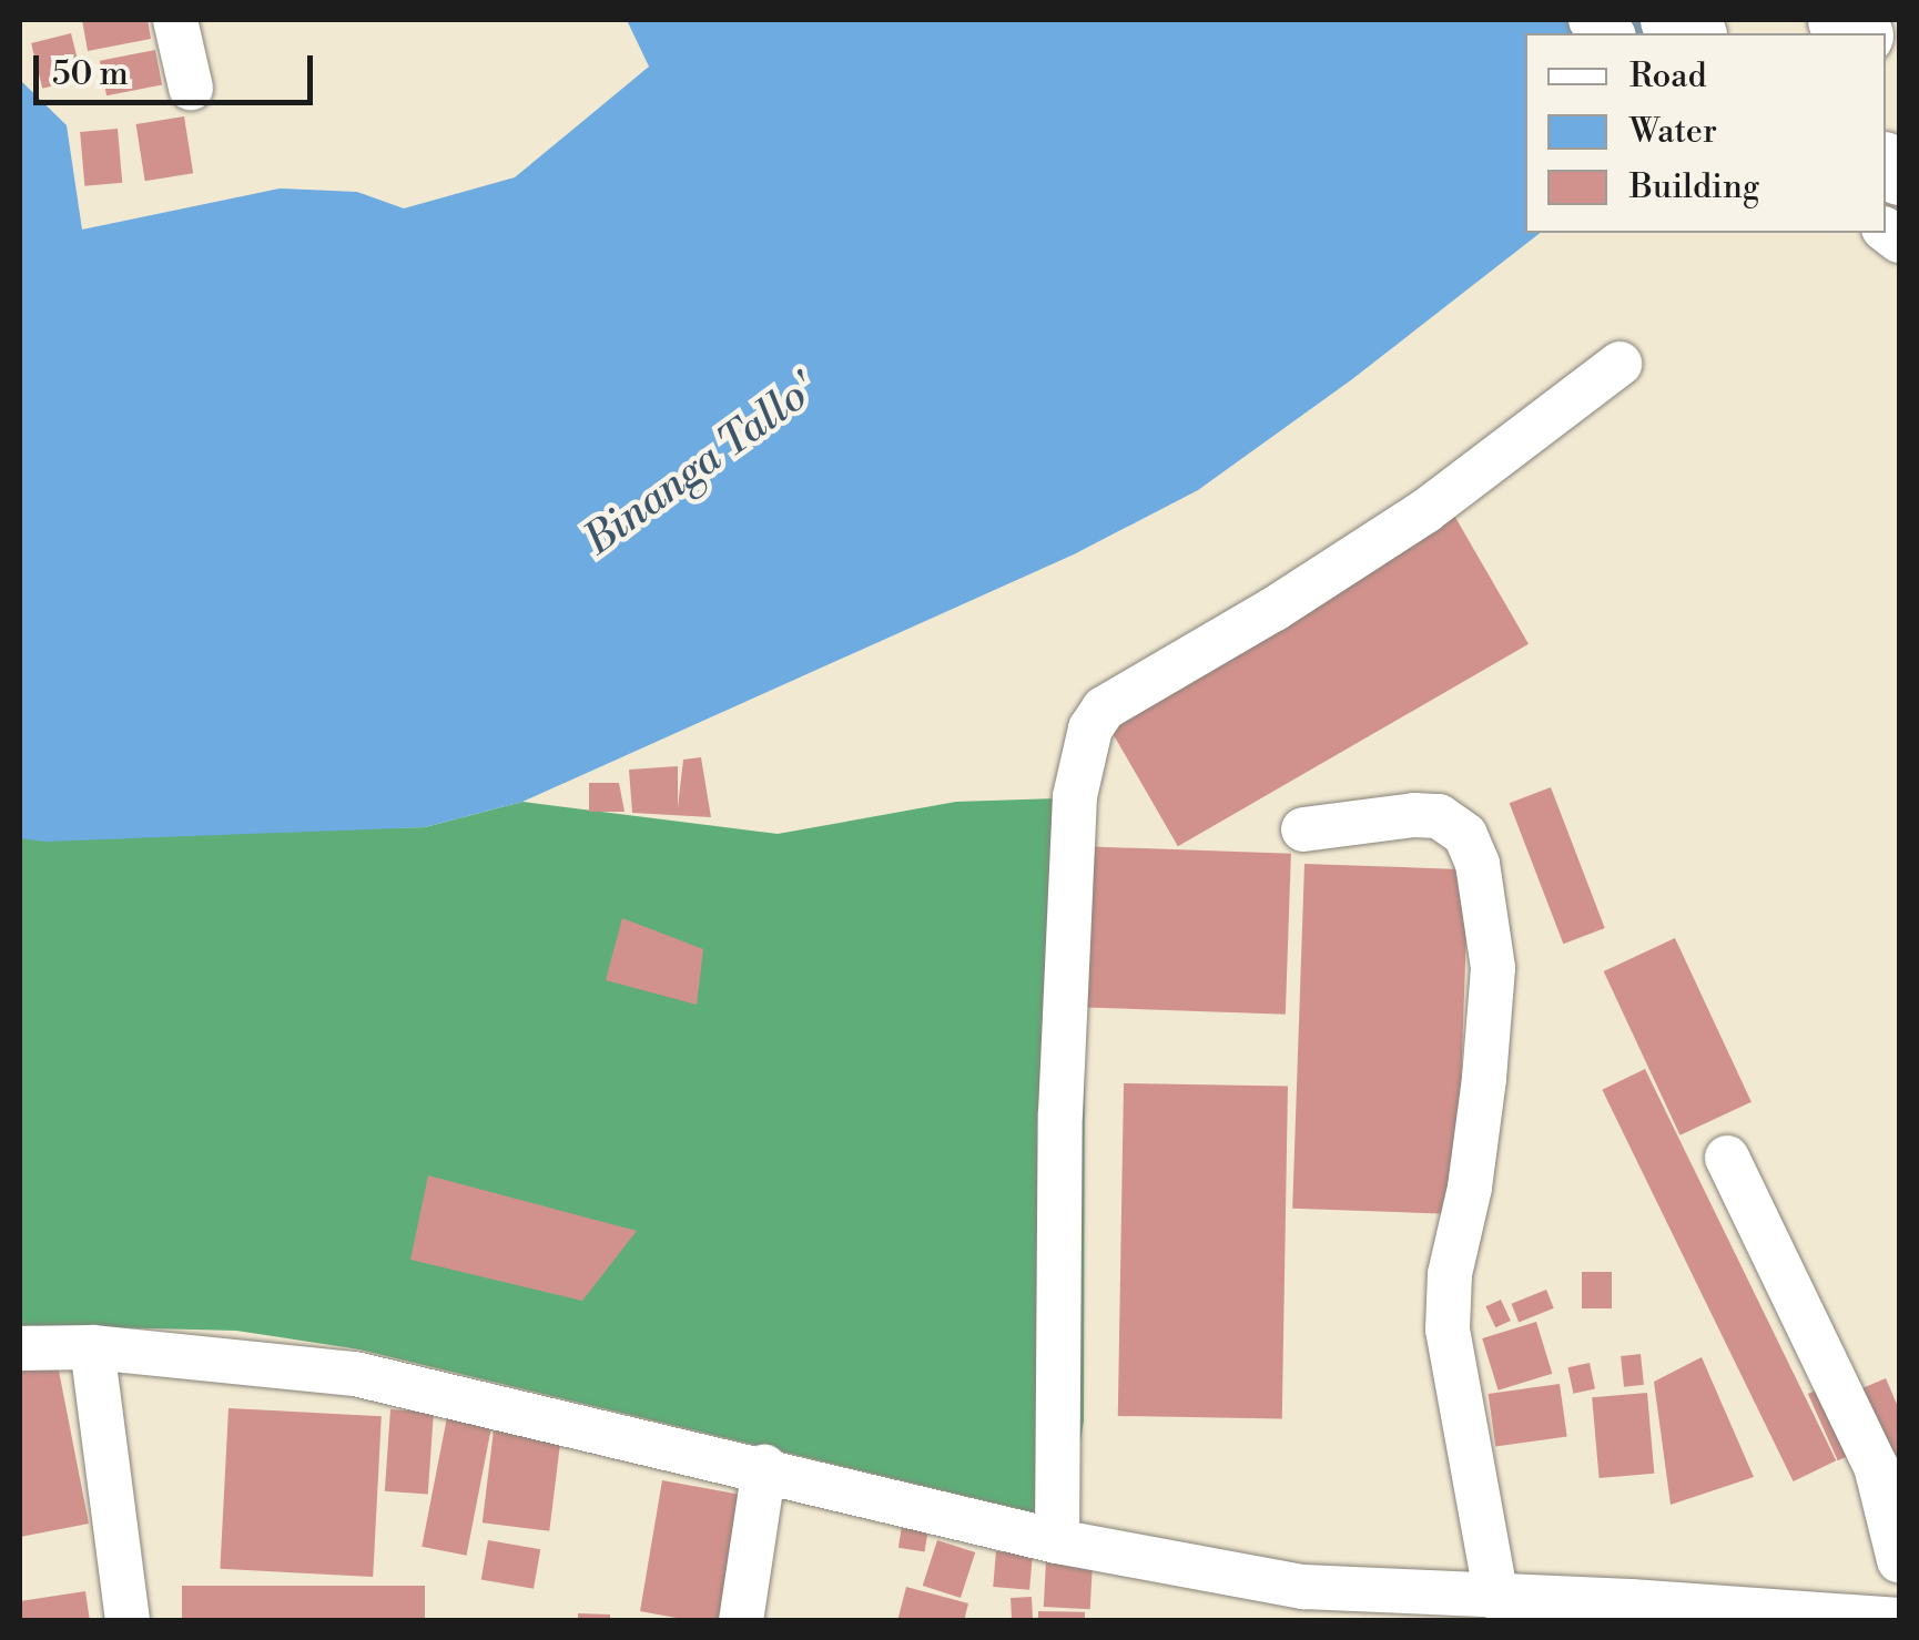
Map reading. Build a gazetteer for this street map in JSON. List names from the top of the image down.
{
  "water": ["Binanga Tallo'"],
  "legend": ["Road", "Water", "Building"],
  "scale_bar": "50 m"
}
